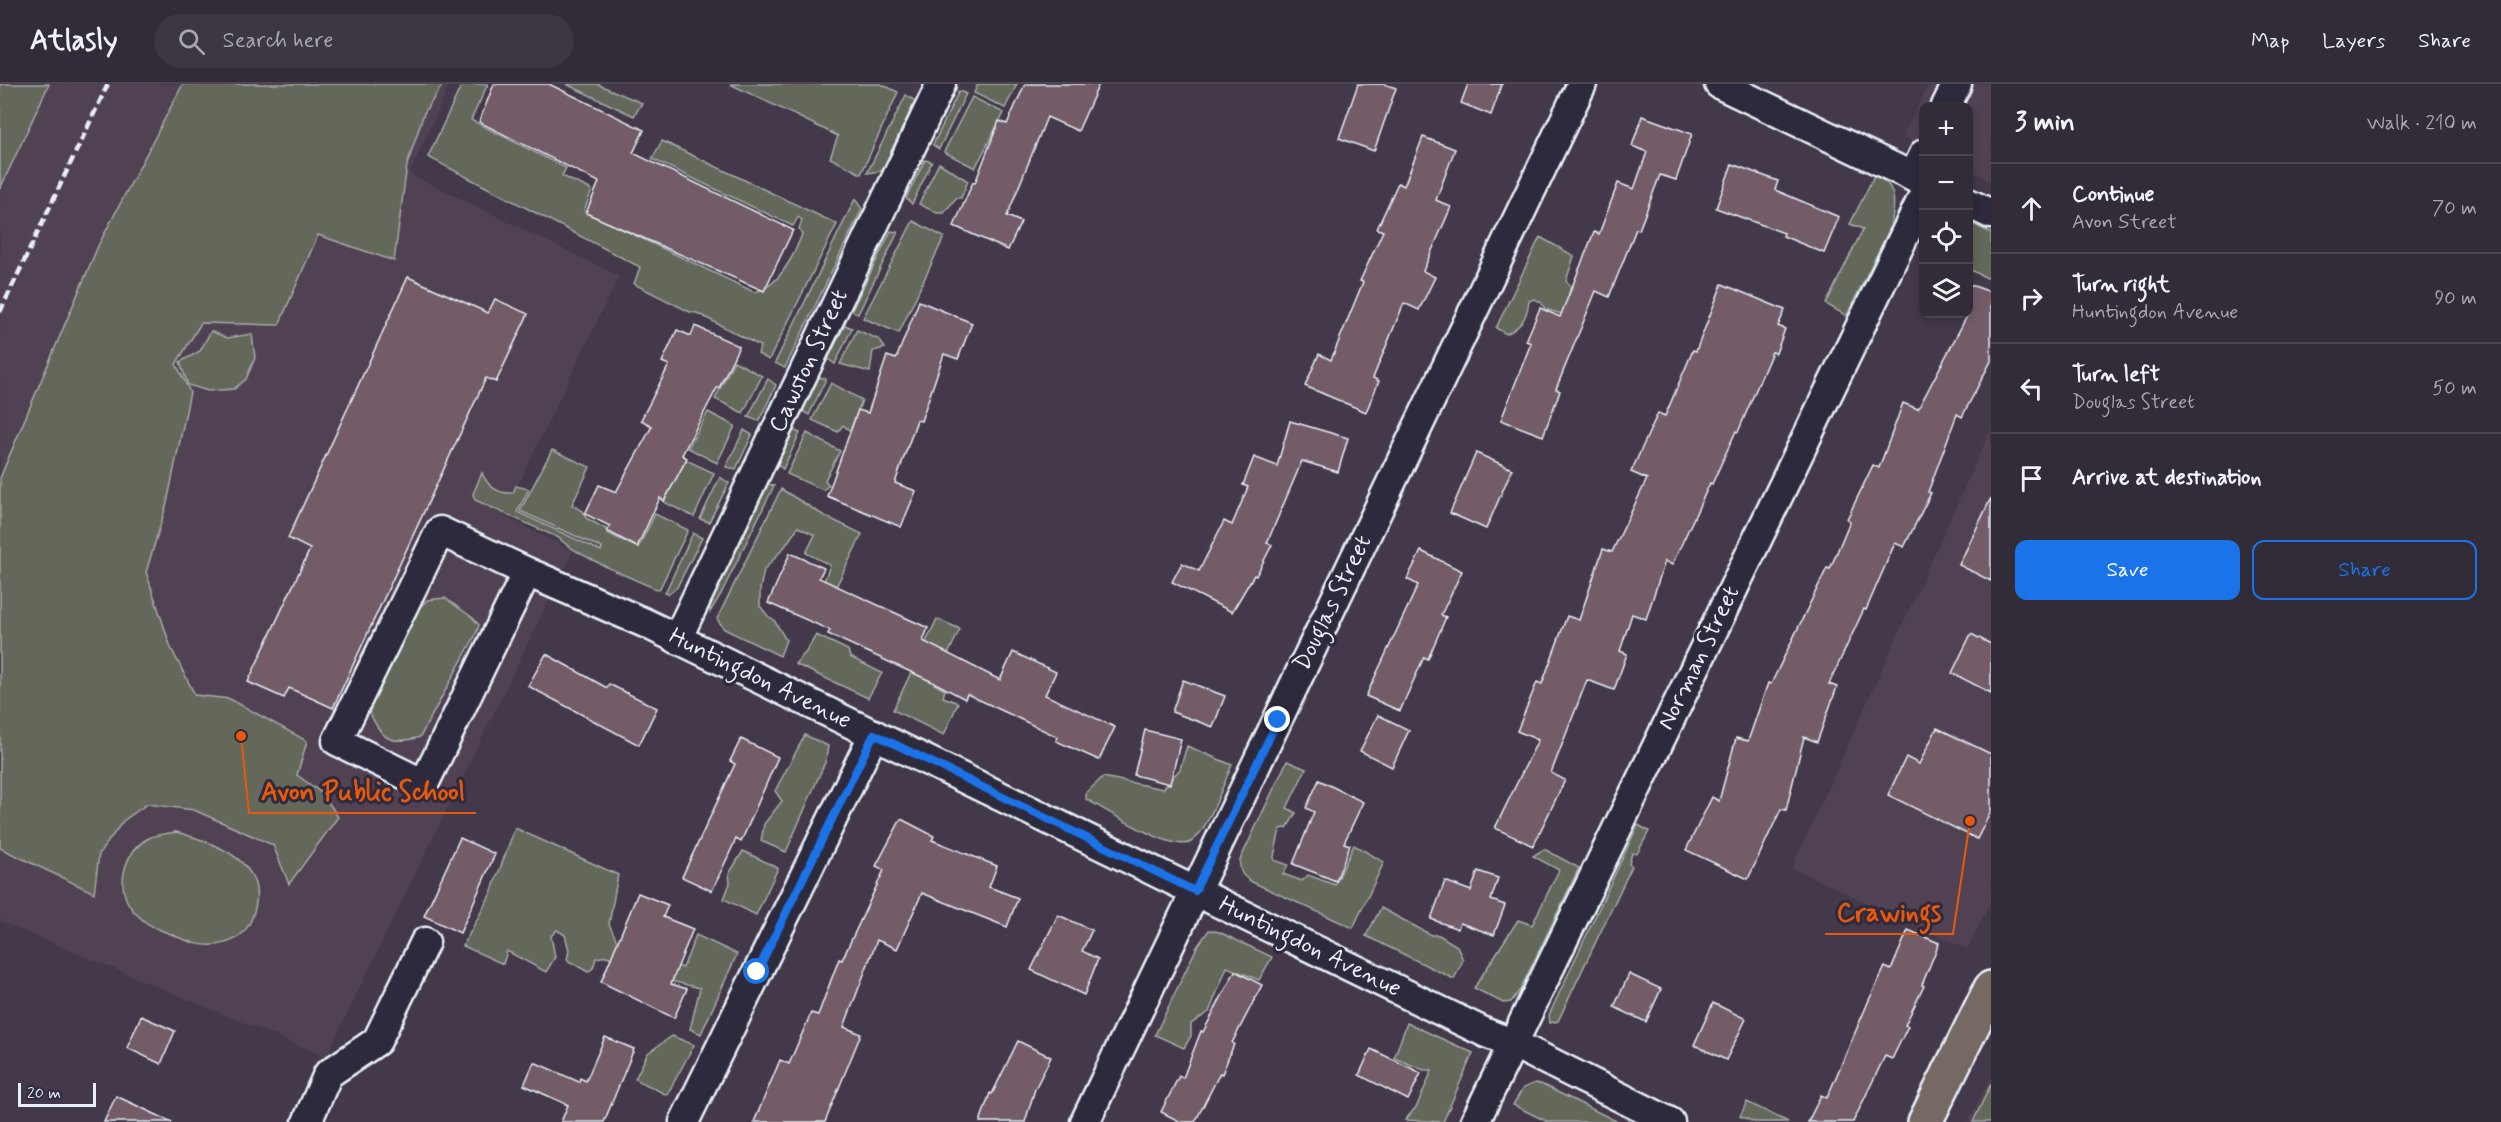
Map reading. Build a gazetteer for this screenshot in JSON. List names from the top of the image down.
{
  "streets": {
    "street": [
      "Cawston Street",
      "Douglas Street",
      "Norman Street",
      "Huntingdon Avenue"
    ]
  },
  "crossings": [
    ["Cawston Street", "Huntingdon Avenue"],
    ["Douglas Street", "Huntingdon Avenue"],
    ["Norman Street", "Huntingdon Avenue"]
  ],
  "places": ["Avon Public School", "Crawings"],
  "scale_bar": "20 m",
  "page": {
    "header": "Atlasly",
    "search": "Search here",
    "nav": ["Map", "Layers", "Share"],
    "heading": ["3 min", "Walk · 210 m"],
    "map_buttons": ["+", "−"],
    "list": [
      ["Continue", "Avon Street", "70 m"],
      ["Turn right", "Huntingdon Avenue", "90 m"],
      ["Turn left", "Douglas Street", "50 m"],
      "Arrive at destination"
    ],
    "buttons": ["Save", "Share"],
    "scale": "20 m"
  }
}
